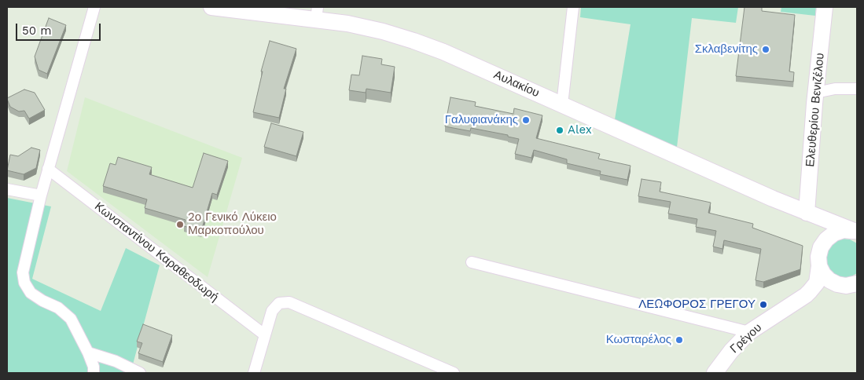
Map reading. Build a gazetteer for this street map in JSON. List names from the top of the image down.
{
  "streets": {
    "main road": ["Αυλακίου", "Ελευθερίου Βενιζέλου", "Γρέγου"],
    "street": ["Κωνσταντίνου Καραθεοδωρή"]
  },
  "crossings": [
    ["Αυλακίου", "Ελευθερίου Βενιζέλου"],
    ["Αυλακίου", "Γρέγου"]
  ],
  "places": [
    "Σκλαβενίτης",
    "Γαλυφιανάκης",
    "Alex",
    "2ο Γενικό Λύκειο Μαρκοπούλου",
    "ΛΕΩΦΟΡΟΣ ΓΡΕΓΟΥ",
    "Κωσταρέλος"
  ],
  "scale_bar": "50 m"
}
